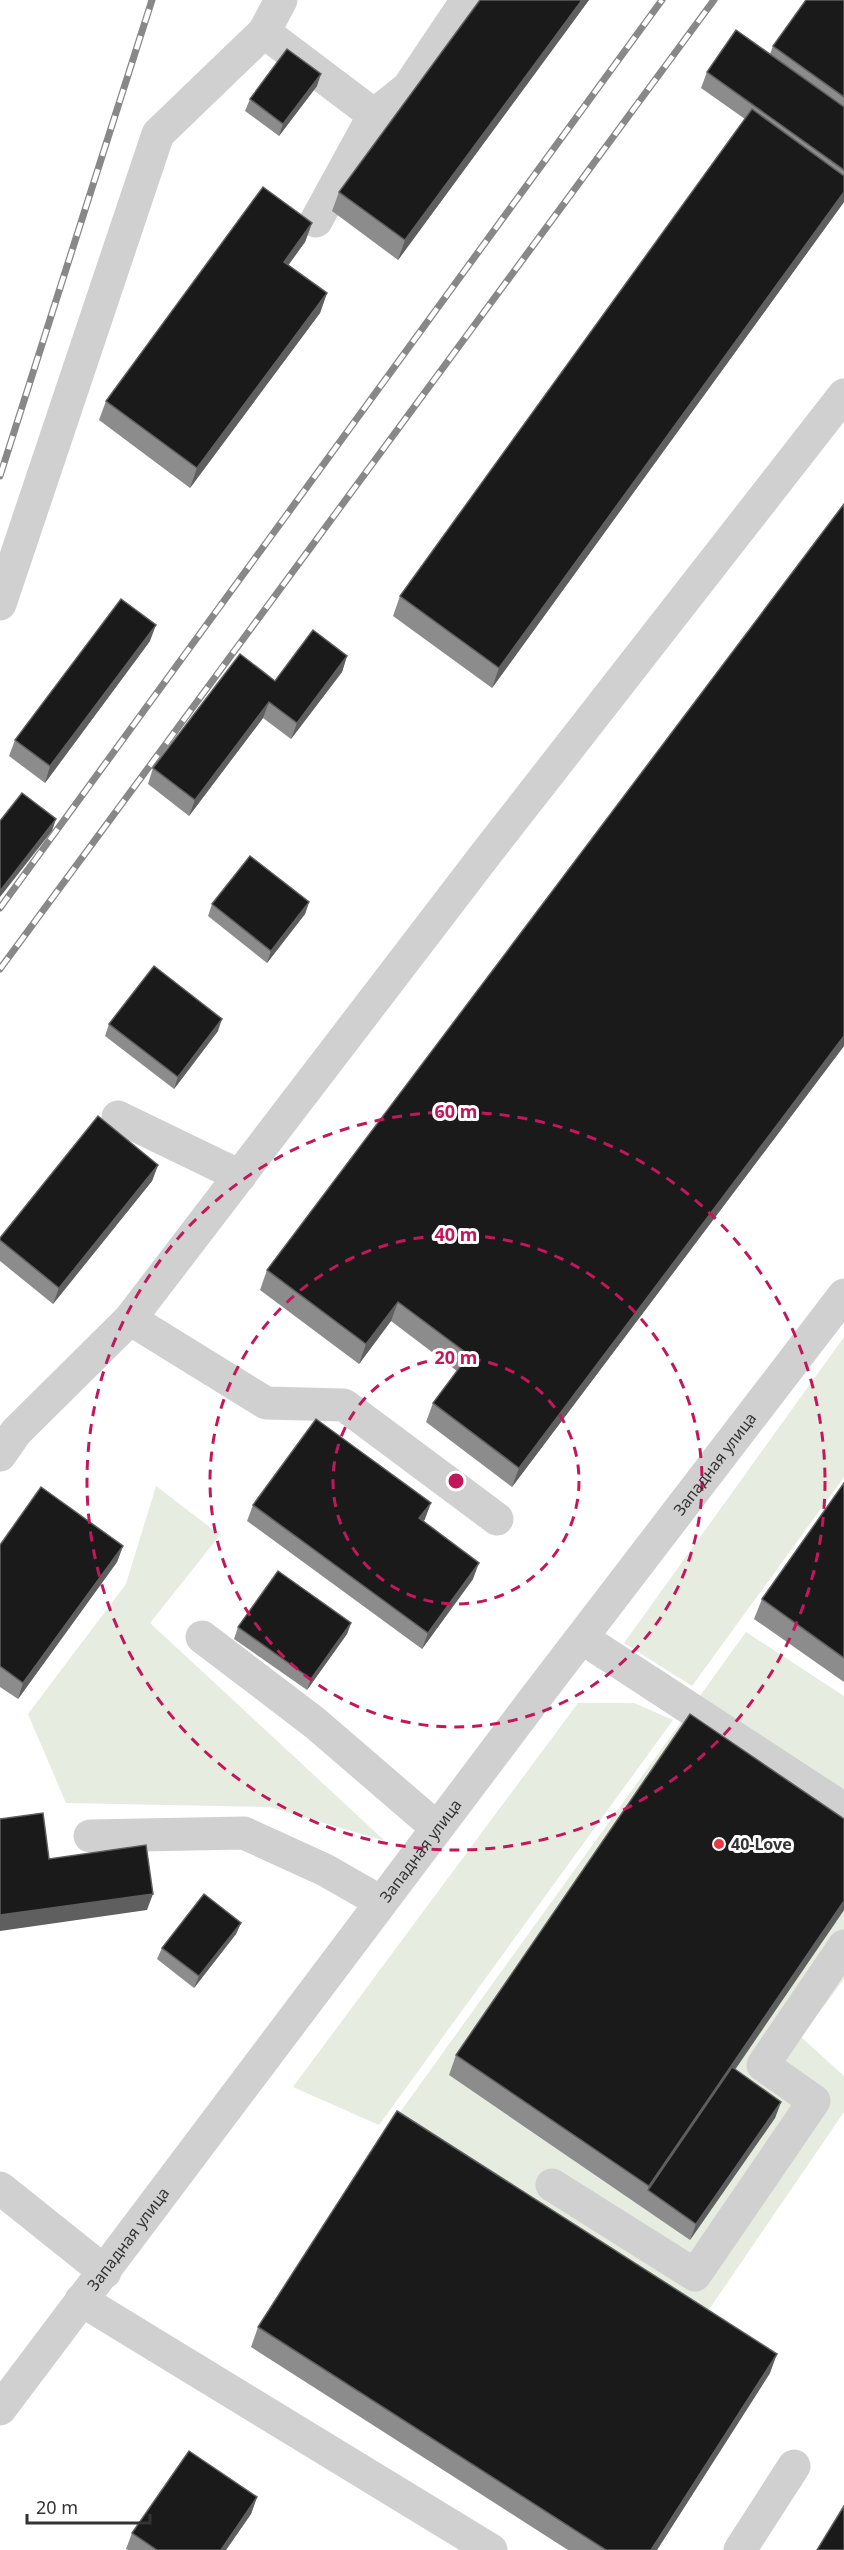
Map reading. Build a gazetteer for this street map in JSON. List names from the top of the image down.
{
  "streets": {
    "street": ["Западная улица"]
  },
  "places": ["40-Love"],
  "scale_bar": "20 m",
  "rings": ["60 m", "40 m", "20 m"]
}
